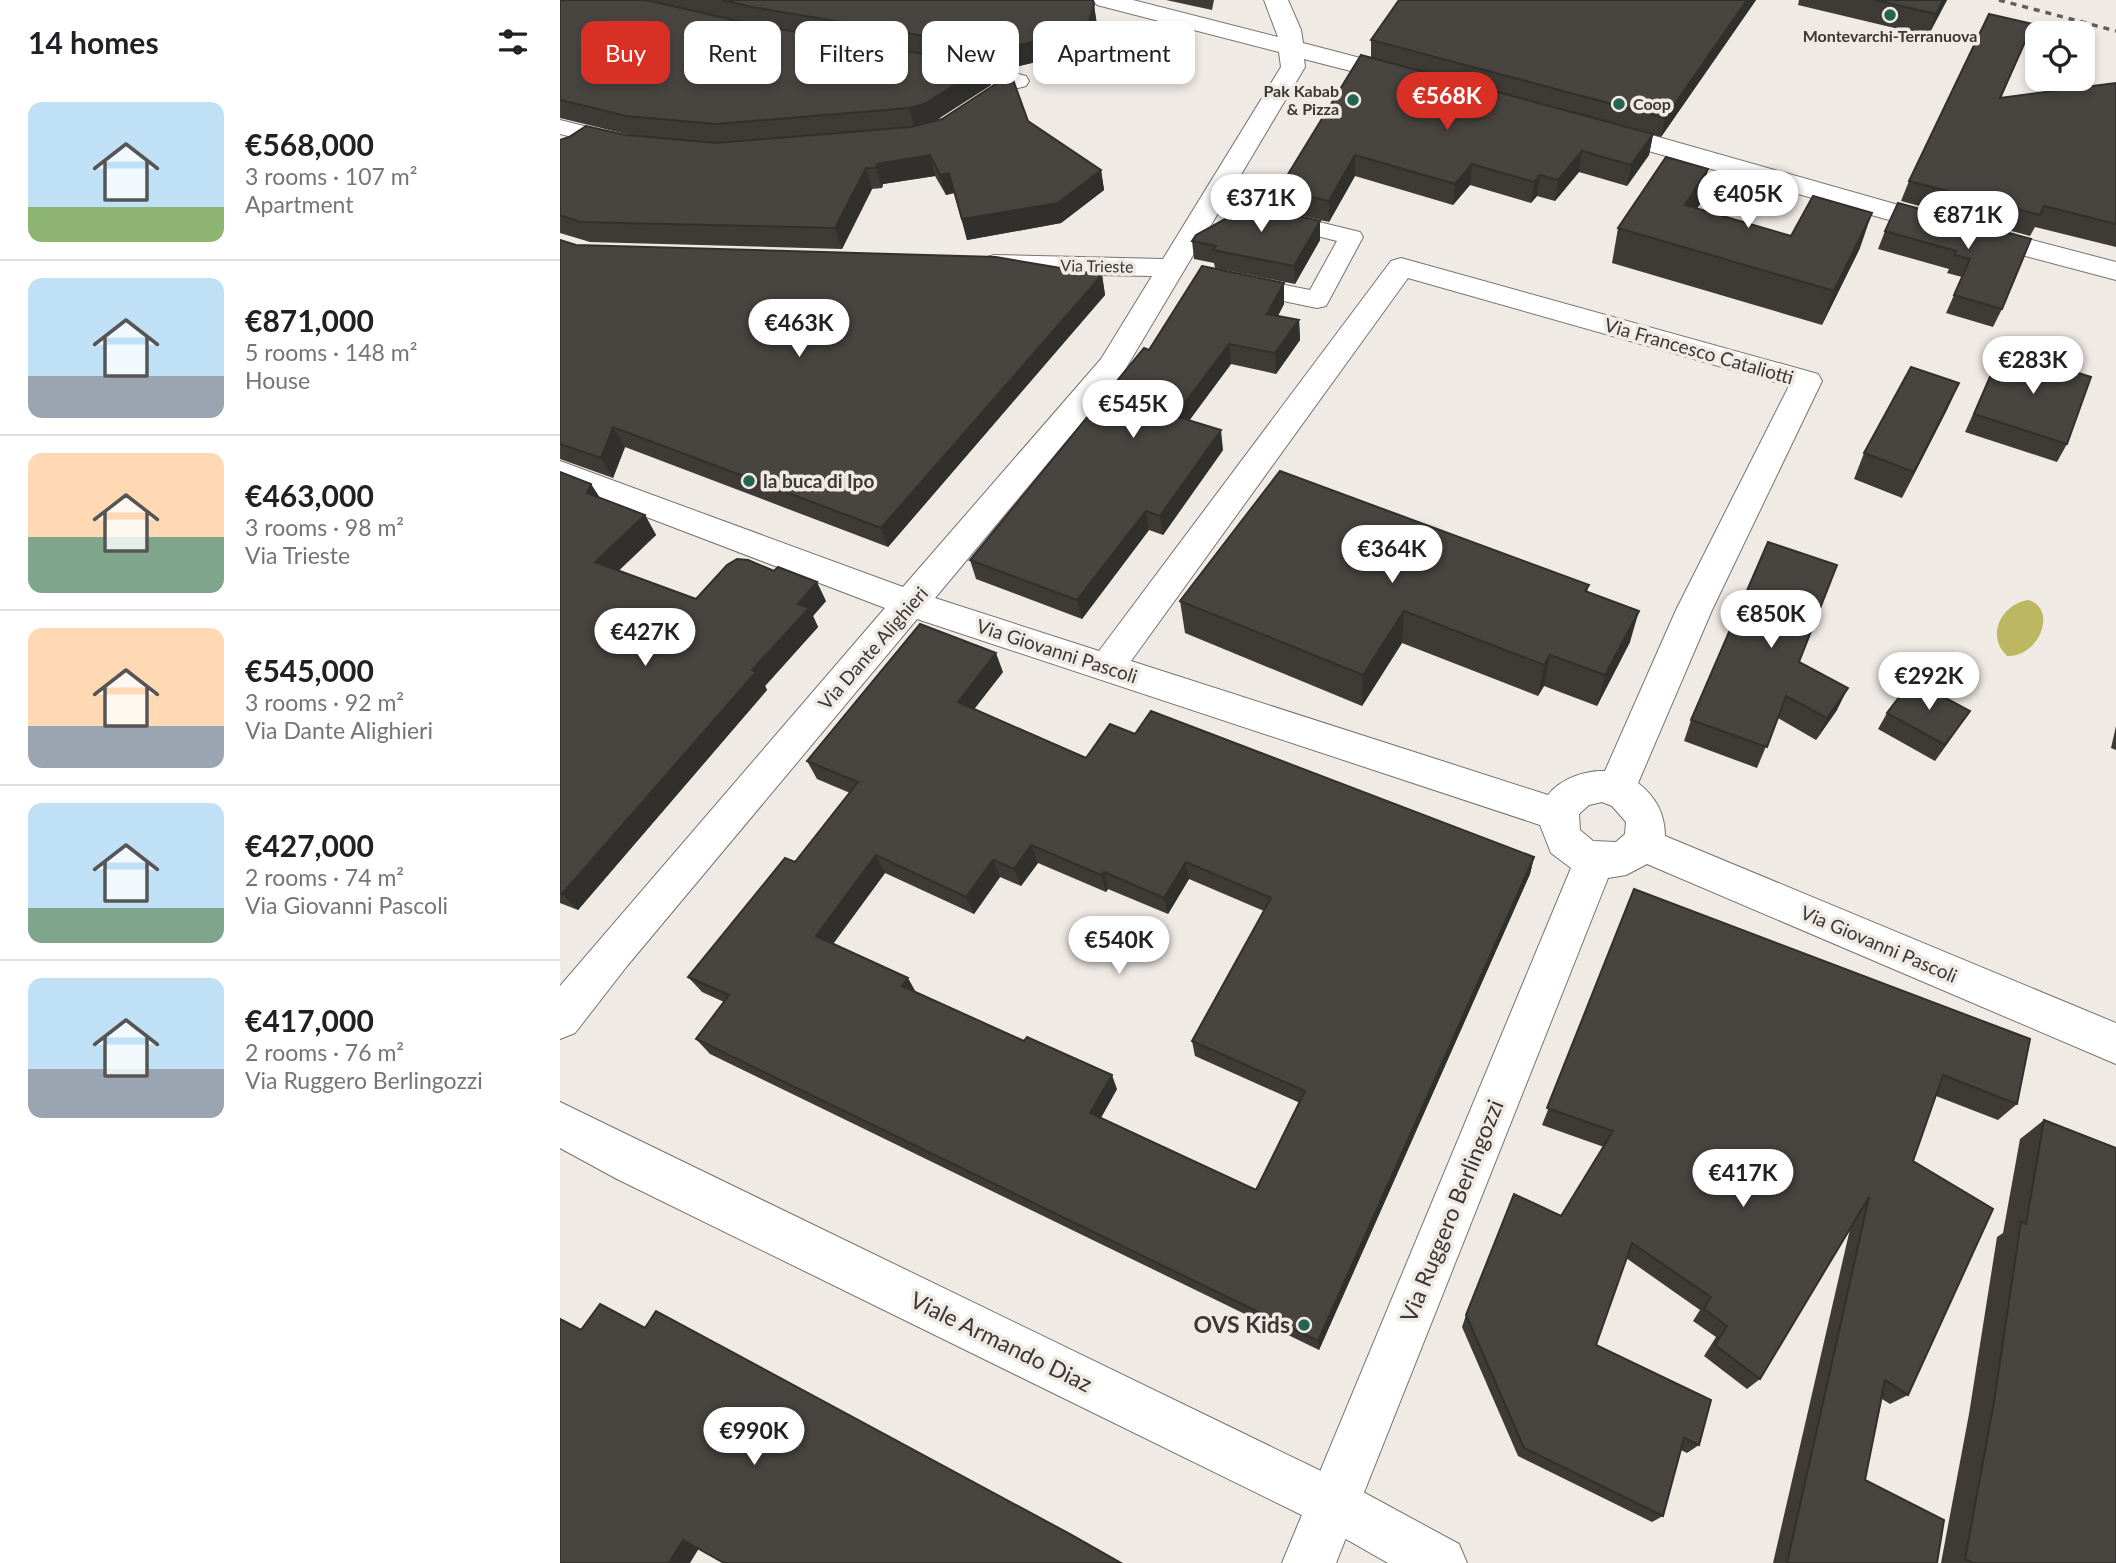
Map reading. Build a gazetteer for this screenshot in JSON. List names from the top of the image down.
{
  "streets": {
    "street": [
      "Via Trieste",
      "Via Francesco Cataliotti",
      "Via Dante Alighieri",
      "Via Giovanni Pascoli",
      "Via Ruggero Berlingozzi",
      "Viale Armando Diaz"
    ]
  },
  "crossings": [
    ["Via Trieste", "Via Dante Alighieri"],
    ["Via Francesco Cataliotti", "Via Giovanni Pascoli"],
    ["Via Francesco Cataliotti", "Via Ruggero Berlingozzi"],
    ["Via Dante Alighieri", "Via Giovanni Pascoli"],
    ["Via Giovanni Pascoli", "Via Ruggero Berlingozzi"],
    ["Via Ruggero Berlingozzi", "Viale Armando Diaz"]
  ],
  "places": [
    "Montevarchi-Terranuova",
    "Pak Kabab & Pizza",
    "Coop",
    "la buca di Ipo",
    "OVS Kids"
  ],
  "page": {
    "heading": "14 homes",
    "chip": [
      "Buy",
      "Rent",
      "Filters",
      "New",
      "Apartment"
    ],
    "price": [
      "€568K",
      "€405K",
      "€371K",
      "€871K",
      "€463K",
      "€283K",
      "€545K",
      "€364K",
      "€850K",
      "€427K",
      "€292K",
      "€540K",
      "€417K",
      "€990K"
    ],
    "list": [
      {
        "name": "€568,000",
        "note": "3 rooms · 107 m² · Apartment"
      },
      {
        "name": "€871,000",
        "note": "5 rooms · 148 m² · House"
      },
      {
        "name": "€463,000",
        "note": "3 rooms · 98 m² · Via Trieste"
      },
      {
        "name": "€545,000",
        "note": "3 rooms · 92 m² · Via Dante Alighieri"
      },
      {
        "name": "€427,000",
        "note": "2 rooms · 74 m² · Via Giovanni Pascoli"
      },
      {
        "name": "€417,000",
        "note": "2 rooms · 76 m² · Via Ruggero Berlingozzi"
      }
    ]
  }
}
